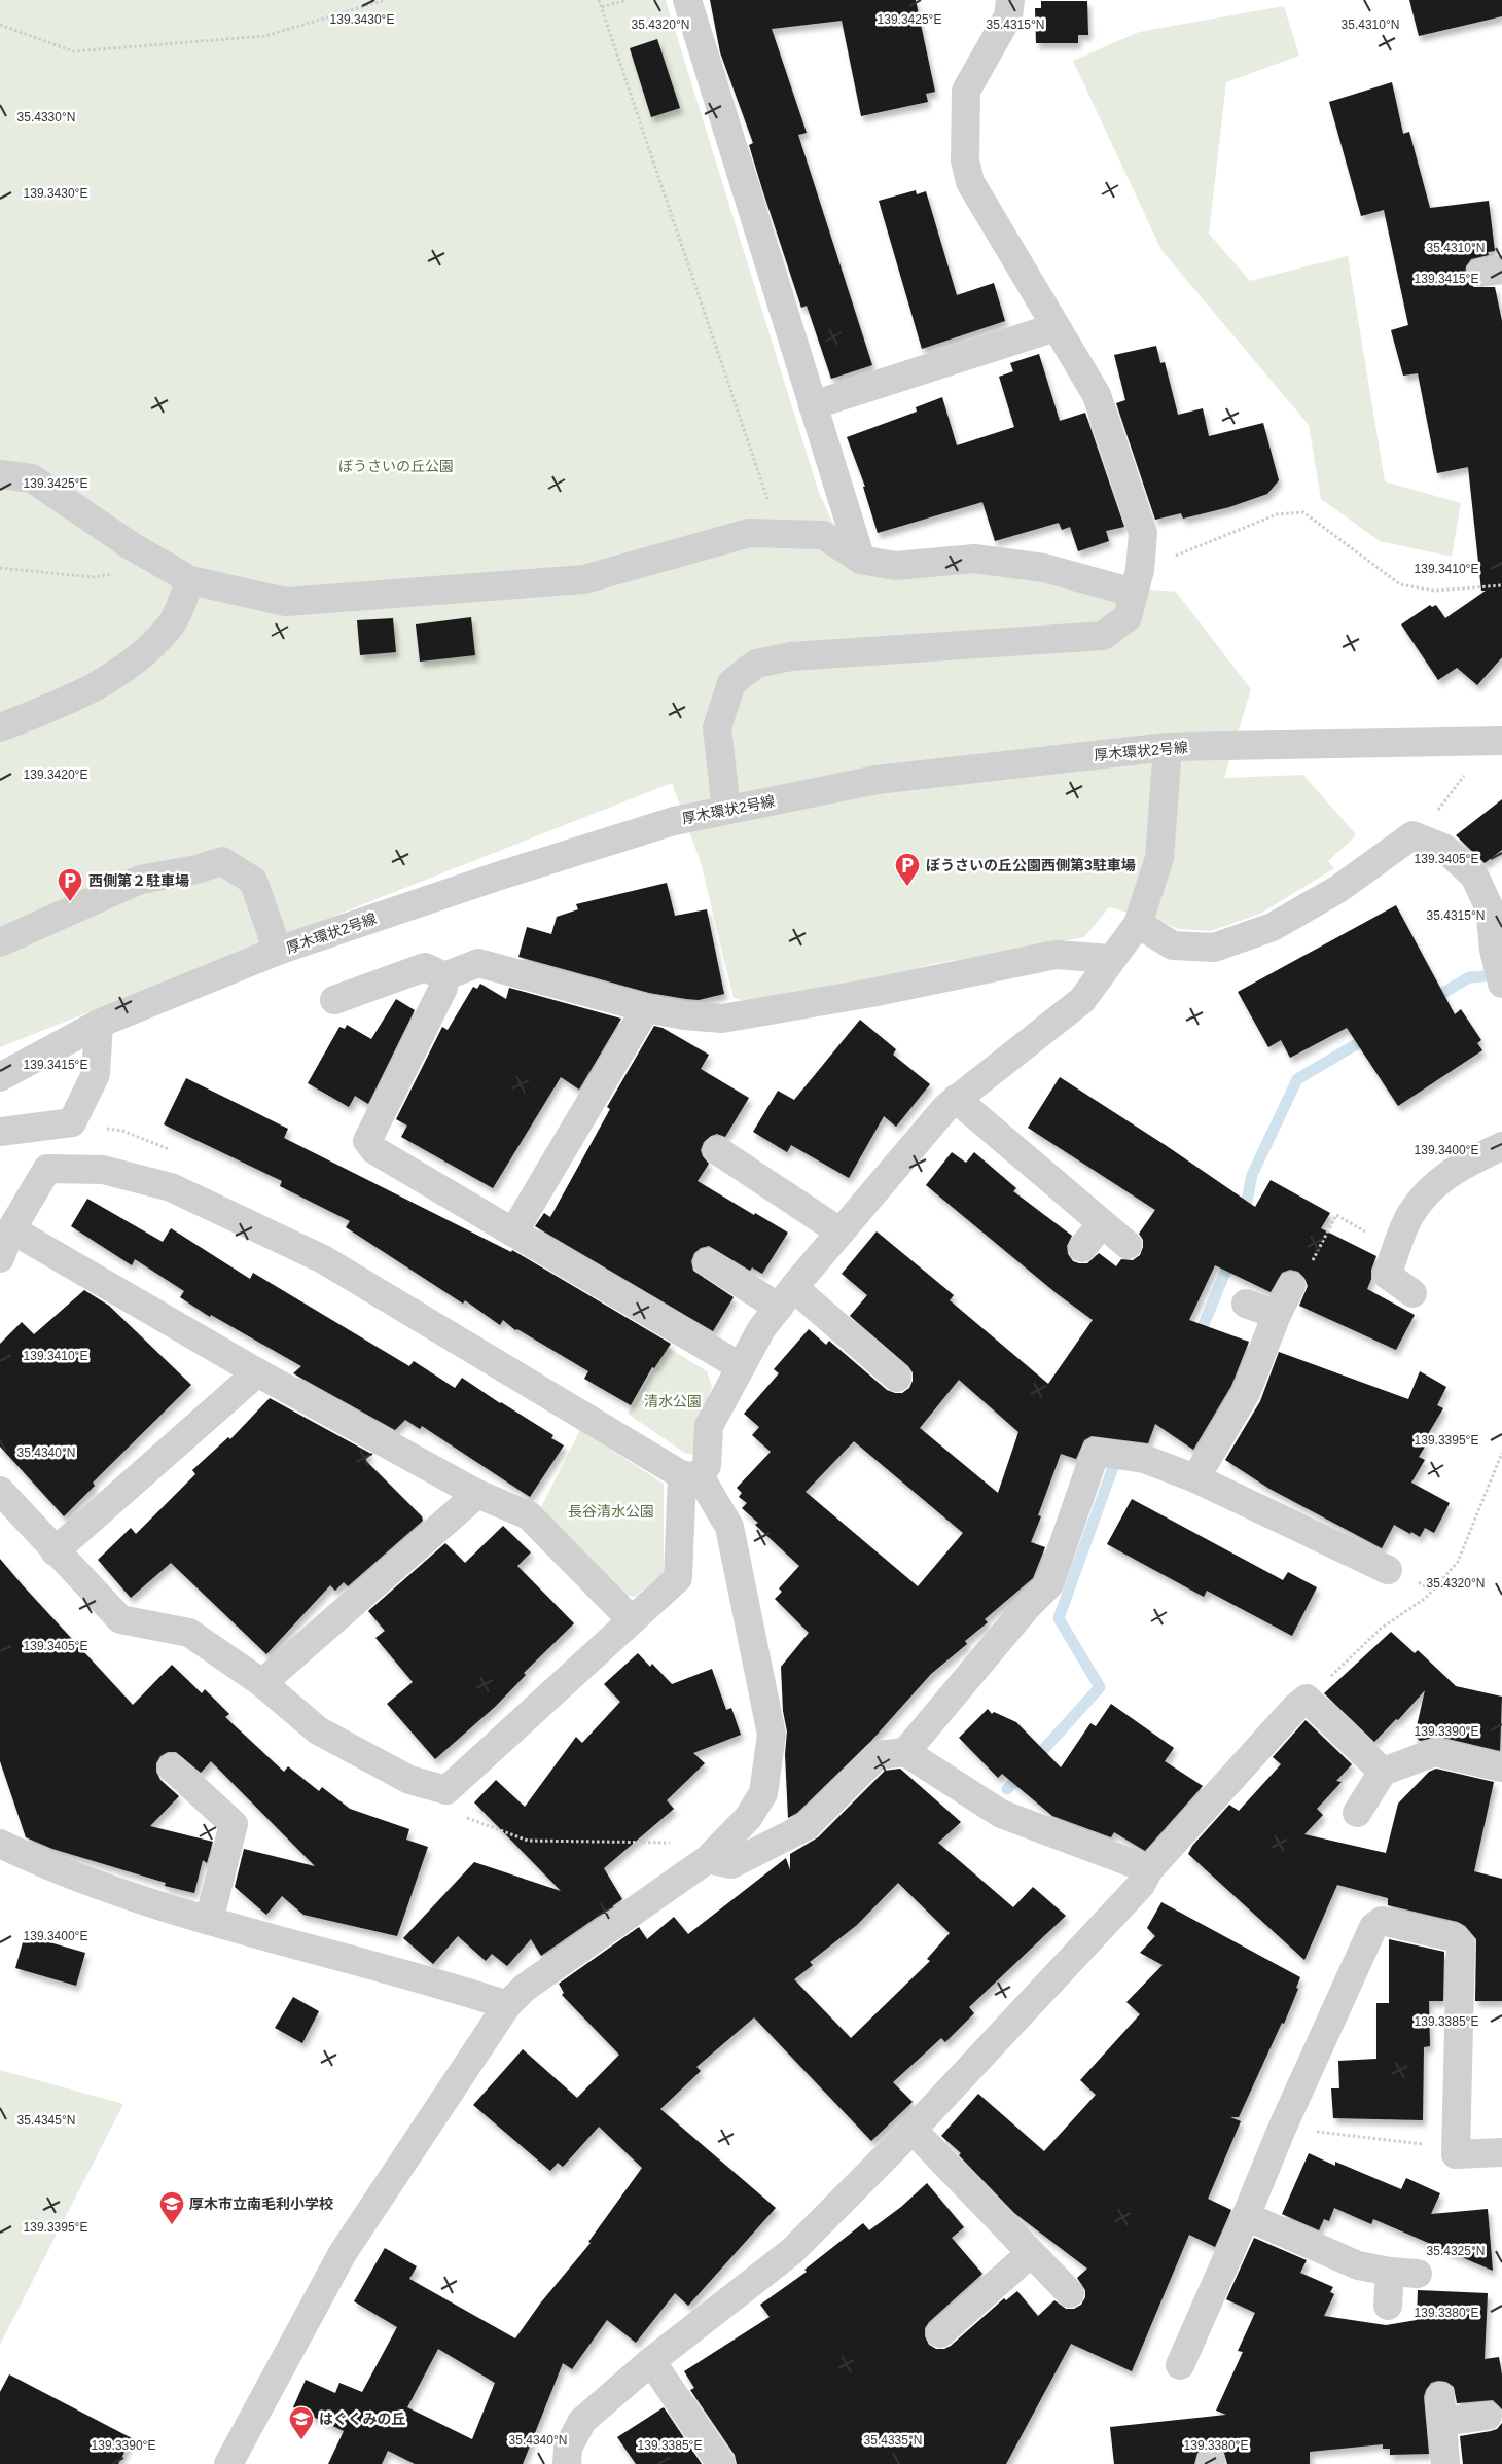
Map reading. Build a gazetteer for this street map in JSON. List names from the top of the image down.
{
  "streets": {
    "street": ["厚木環状2号線"]
  },
  "parks": ["ぼうさいの丘公園", "清水公園", "長谷清水公園"],
  "places": {
    "parking": ["ぼうさいの丘公園西側第3駐車場", "西側第２駐車場"],
    "school or university": ["厚木市立南毛利小学校", "はぐくみの丘"]
  },
  "coordinates": [
    "139.3430°E",
    "139.3425°E",
    "35.4320°N",
    "35.4315°N",
    "35.4310°N",
    "35.4330°N",
    "139.3415°E",
    "139.3410°E",
    "139.3420°E",
    "139.3405°E",
    "139.3400°E",
    "139.3395°E",
    "35.4340°N",
    "139.3390°E",
    "139.3385°E",
    "35.4345°N",
    "35.4325°N",
    "139.3380°E",
    "35.4335°N"
  ]
}
